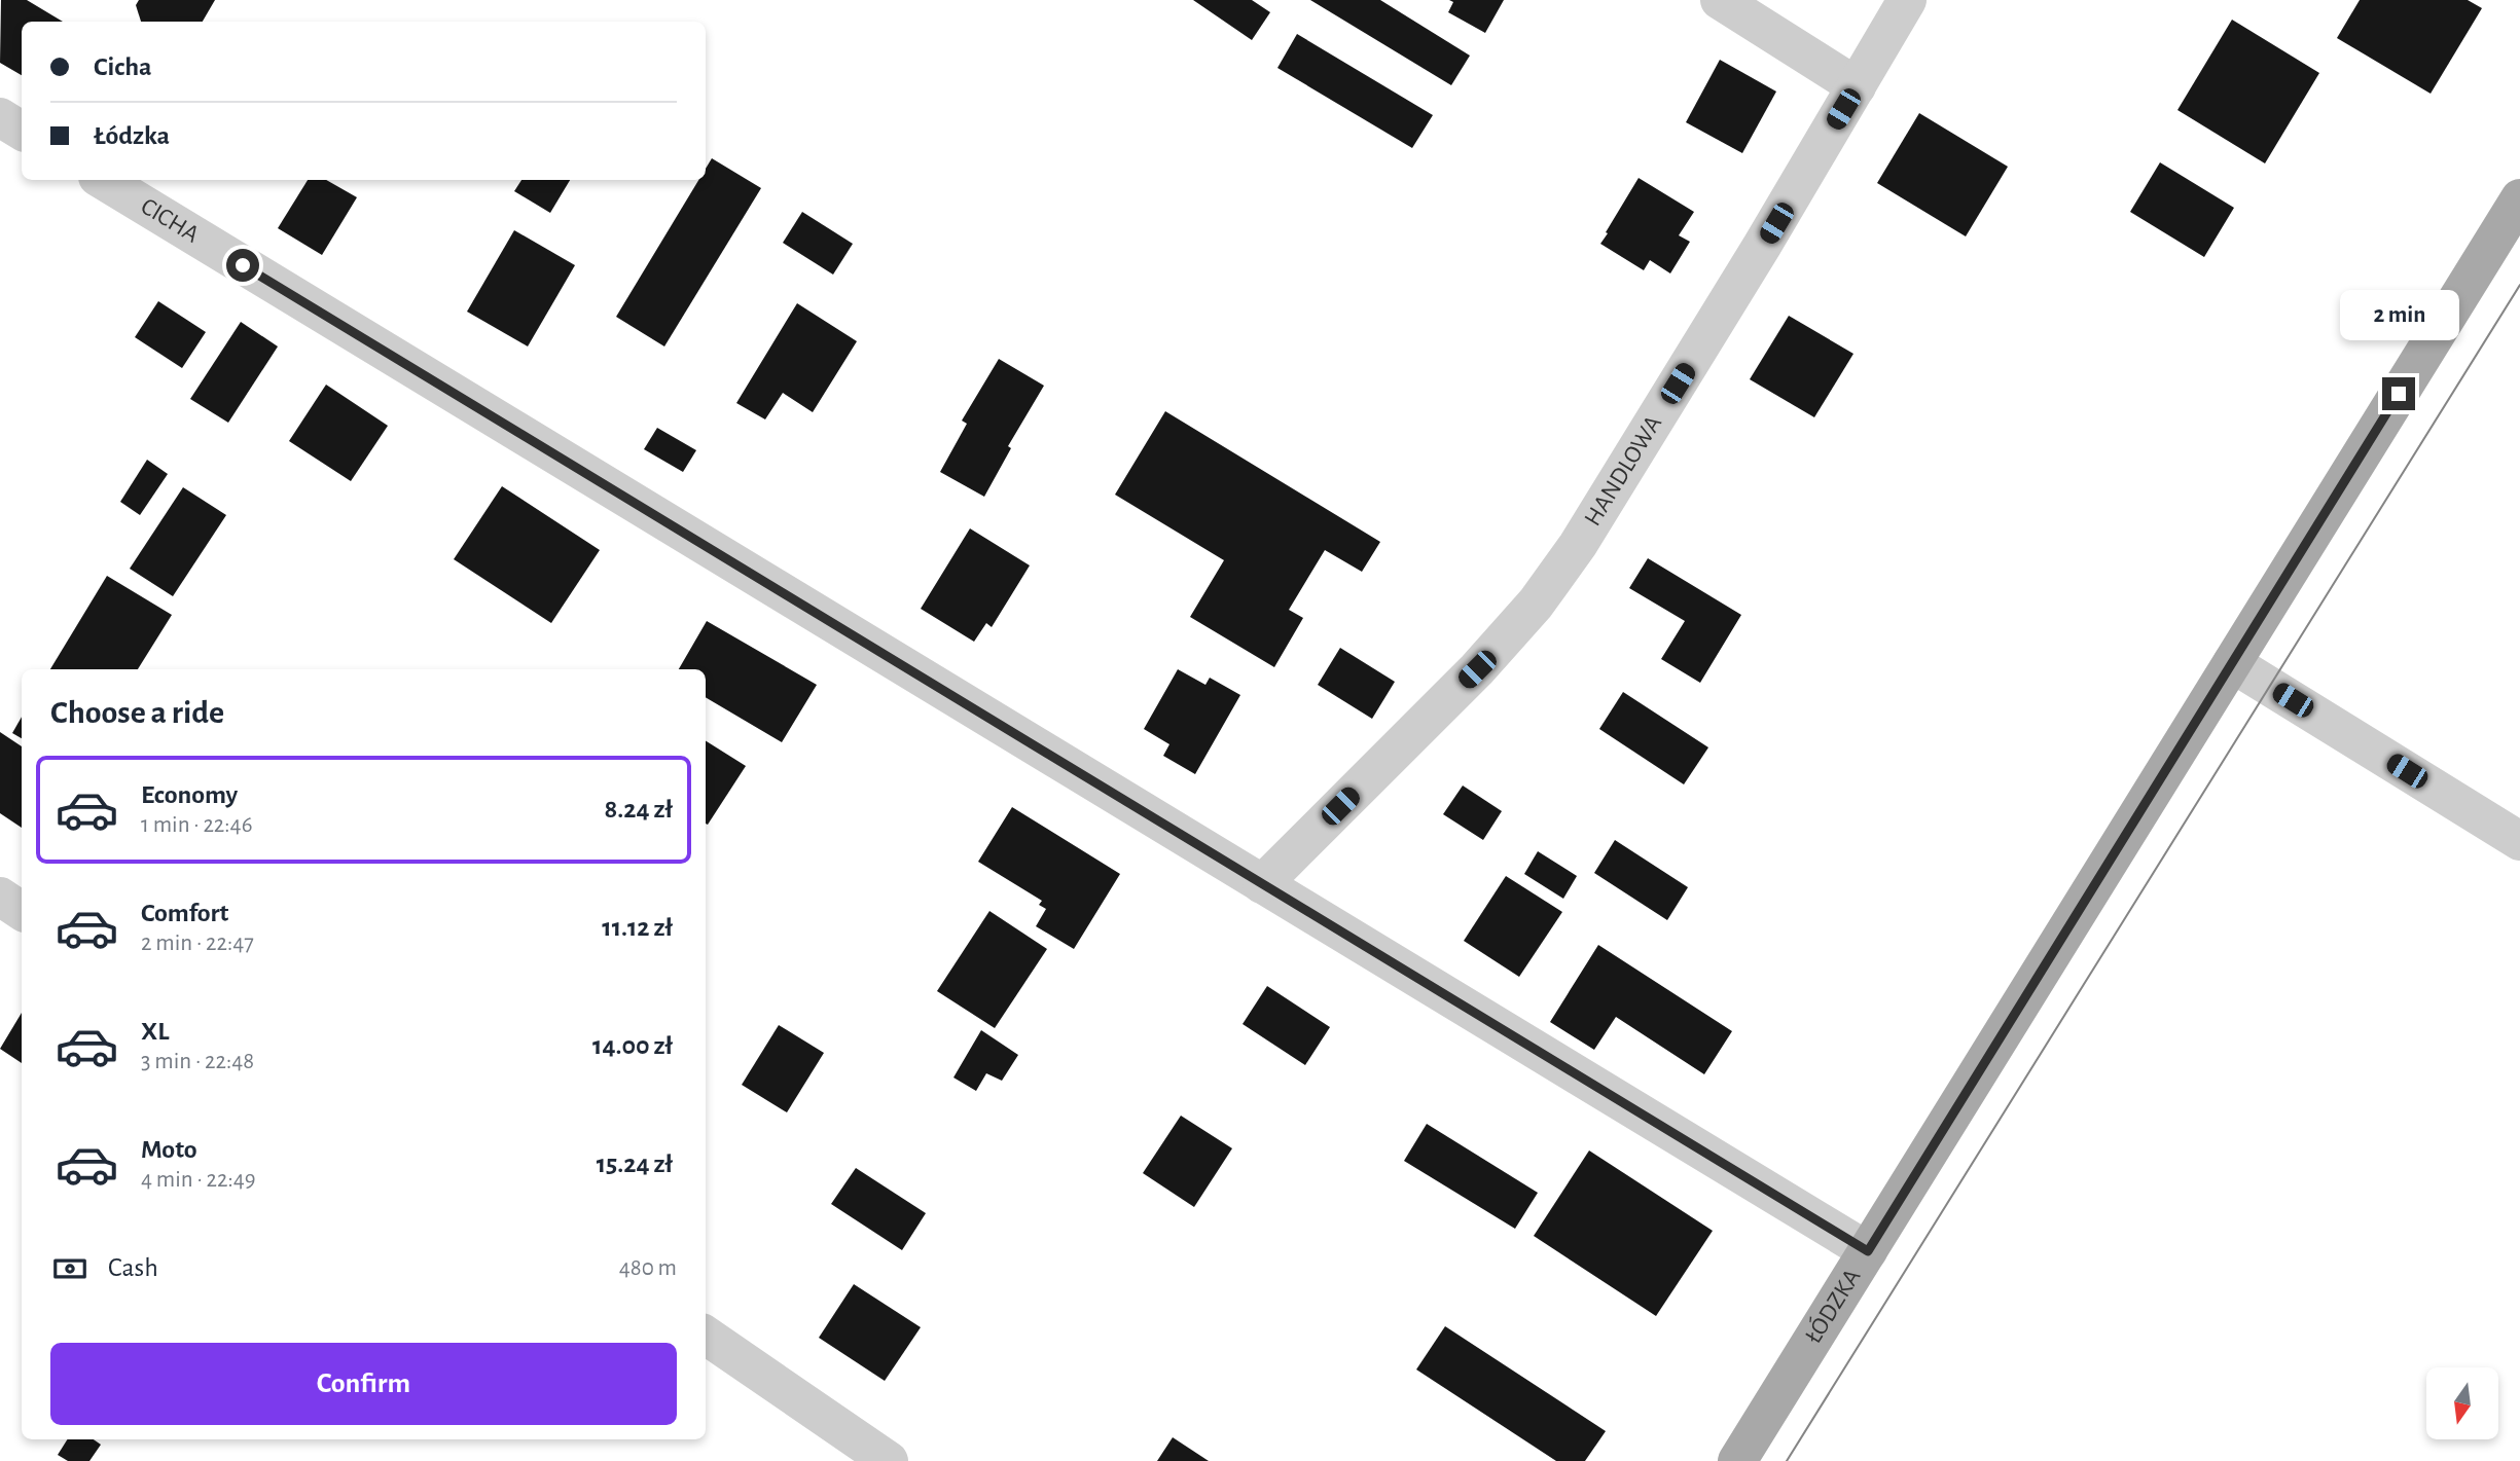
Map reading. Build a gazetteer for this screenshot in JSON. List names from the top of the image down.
{
  "streets": {
    "main road": ["ŁÓDZKA"],
    "street": ["CICHA", "HANDLOWA"]
  },
  "crossings": [
    ["CICHA", "HANDLOWA"],
    ["CICHA", "ŁÓDZKA"]
  ],
  "north": "bottom",
  "page": {
    "banner": ["Cicha", "Łódzka"],
    "bubble": "2 min",
    "heading": "Choose a ride",
    "list": [
      {
        "name": "Economy",
        "note": "1 min · 22:46",
        "value": "8.24 zł"
      },
      {
        "name": "Comfort",
        "note": "2 min · 22:47",
        "value": "11.12 zł"
      },
      {
        "name": "XL",
        "note": "3 min · 22:48",
        "value": "14.00 zł"
      },
      {
        "name": "Moto",
        "note": "4 min · 22:49",
        "value": "15.24 zł"
      }
    ],
    "pay": ["Cash", "480 m"],
    "buttons": "Confirm"
  }
}
